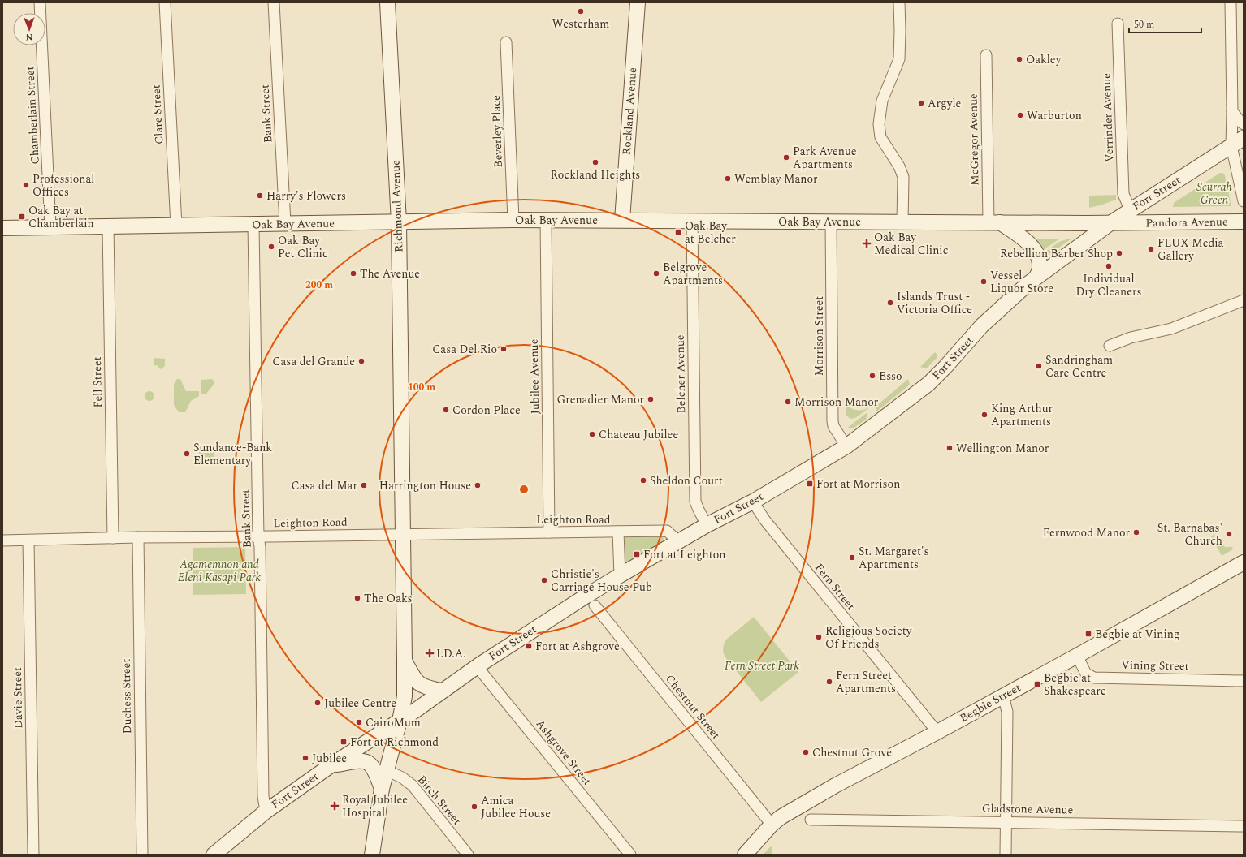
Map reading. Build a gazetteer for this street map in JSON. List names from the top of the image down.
{
  "streets": {
    "main road": [
      "Rockland Avenue",
      "Fort Street",
      "Richmond Avenue",
      "Oak Bay Avenue",
      "Pandora Avenue",
      "Begbie Street"
    ],
    "street": [
      "Bank Street",
      "Clare Street",
      "Chamberlain Street",
      "Verrinder Avenue",
      "Beverley Place",
      "McGregor Avenue",
      "Morrison Street",
      "Belcher Avenue",
      "Jubilee Avenue",
      "Fell Street",
      "Leighton Road",
      "Fern Street",
      "Vining Street",
      "Duchess Street",
      "Davie Street",
      "Chestnut Street",
      "Ashgrove Street",
      "Birch Street",
      "Gladstone Avenue"
    ]
  },
  "crossings": [
    ["Rockland Avenue", "Oak Bay Avenue"],
    ["Bank Street", "Fort Street"],
    ["Bank Street", "Oak Bay Avenue"],
    ["Bank Street", "Leighton Road"],
    ["Clare Street", "Oak Bay Avenue"],
    ["Chamberlain Street", "Oak Bay Avenue"],
    ["Verrinder Avenue", "Fort Street"],
    ["Beverley Place", "Oak Bay Avenue"],
    ["McGregor Avenue", "Oak Bay Avenue"],
    ["Fort Street", "Richmond Avenue"],
    ["Fort Street", "Oak Bay Avenue"],
    ["Fort Street", "Pandora Avenue"],
    ["Fort Street", "Morrison Street"],
    ["Fort Street", "Belcher Avenue"],
    ["Fort Street", "Leighton Road"],
    ["Fort Street", "Fern Street"],
    ["Fort Street", "Ashgrove Street"],
    ["Richmond Avenue", "Oak Bay Avenue"],
    ["Richmond Avenue", "Leighton Road"],
    ["Richmond Avenue", "Birch Street"],
    ["Oak Bay Avenue", "Pandora Avenue"],
    ["Oak Bay Avenue", "Morrison Street"],
    ["Oak Bay Avenue", "Belcher Avenue"],
    ["Oak Bay Avenue", "Jubilee Avenue"],
    ["Oak Bay Avenue", "Fell Street"],
    ["Jubilee Avenue", "Leighton Road"],
    ["Fell Street", "Leighton Road"],
    ["Leighton Road", "Duchess Street"],
    ["Leighton Road", "Davie Street"],
    ["Fern Street", "Begbie Street"],
    ["Vining Street", "Begbie Street"],
    ["Begbie Street", "Chestnut Street"]
  ],
  "parks": ["Scurrah Green", "Agamemnon and Eleni Kasapi Park", "Fern Street Park"],
  "places": {
    "other": [
      "Westerham",
      "Oakley",
      "Argyle",
      "Warburton",
      "Park Avenue Apartments",
      "Rockland Heights",
      "Wemblay Manor",
      "Professional Offices",
      "Harry's Flowers",
      "Oak Bay Pet Clinic",
      "FLUX Media Gallery",
      "Rebellion Barber Shop",
      "Individual Dry Cleaners",
      "The Avenue",
      "Belgrove Apartments",
      "Vessel Liquor Store",
      "Islands Trust - Victoria Office",
      "Casa Del Rio",
      "Casa del Grande",
      "Sandringham Care Centre",
      "Esso",
      "Grenadier Manor",
      "Morrison Manor",
      "Cordon Place",
      "King Arthur Apartments",
      "Chateau Jubilee",
      "Wellington Manor",
      "Sundance-Bank Elementary",
      "Sheldon Court",
      "Casa del Mar",
      "Harrington House",
      "Fernwood Manor",
      "St. Barnabas' Church",
      "St. Margaret's Apartments",
      "Christie's Carriage House Pub",
      "The Oaks",
      "Religious Society Of Friends",
      "Fern Street Apartments",
      "Jubilee Centre",
      "CairoMum",
      "Chestnut Grove",
      "Jubilee",
      "Amica Jubilee House"
    ],
    "transit": [
      "Oak Bay at Chamberlain",
      "Oak Bay at Belcher",
      "Fort at Morrison",
      "Fort at Leighton",
      "Begbie at Vining",
      "Fort at Ashgrove",
      "Begbie at Shakespeare",
      "Fort at Richmond"
    ],
    "health": ["Oak Bay Medical Clinic", "I.D.A.", "Royal Jubilee Hospital"]
  },
  "scale_bar": "50 m",
  "north": "bottom",
  "rings": ["200 m", "100 m"]
}
